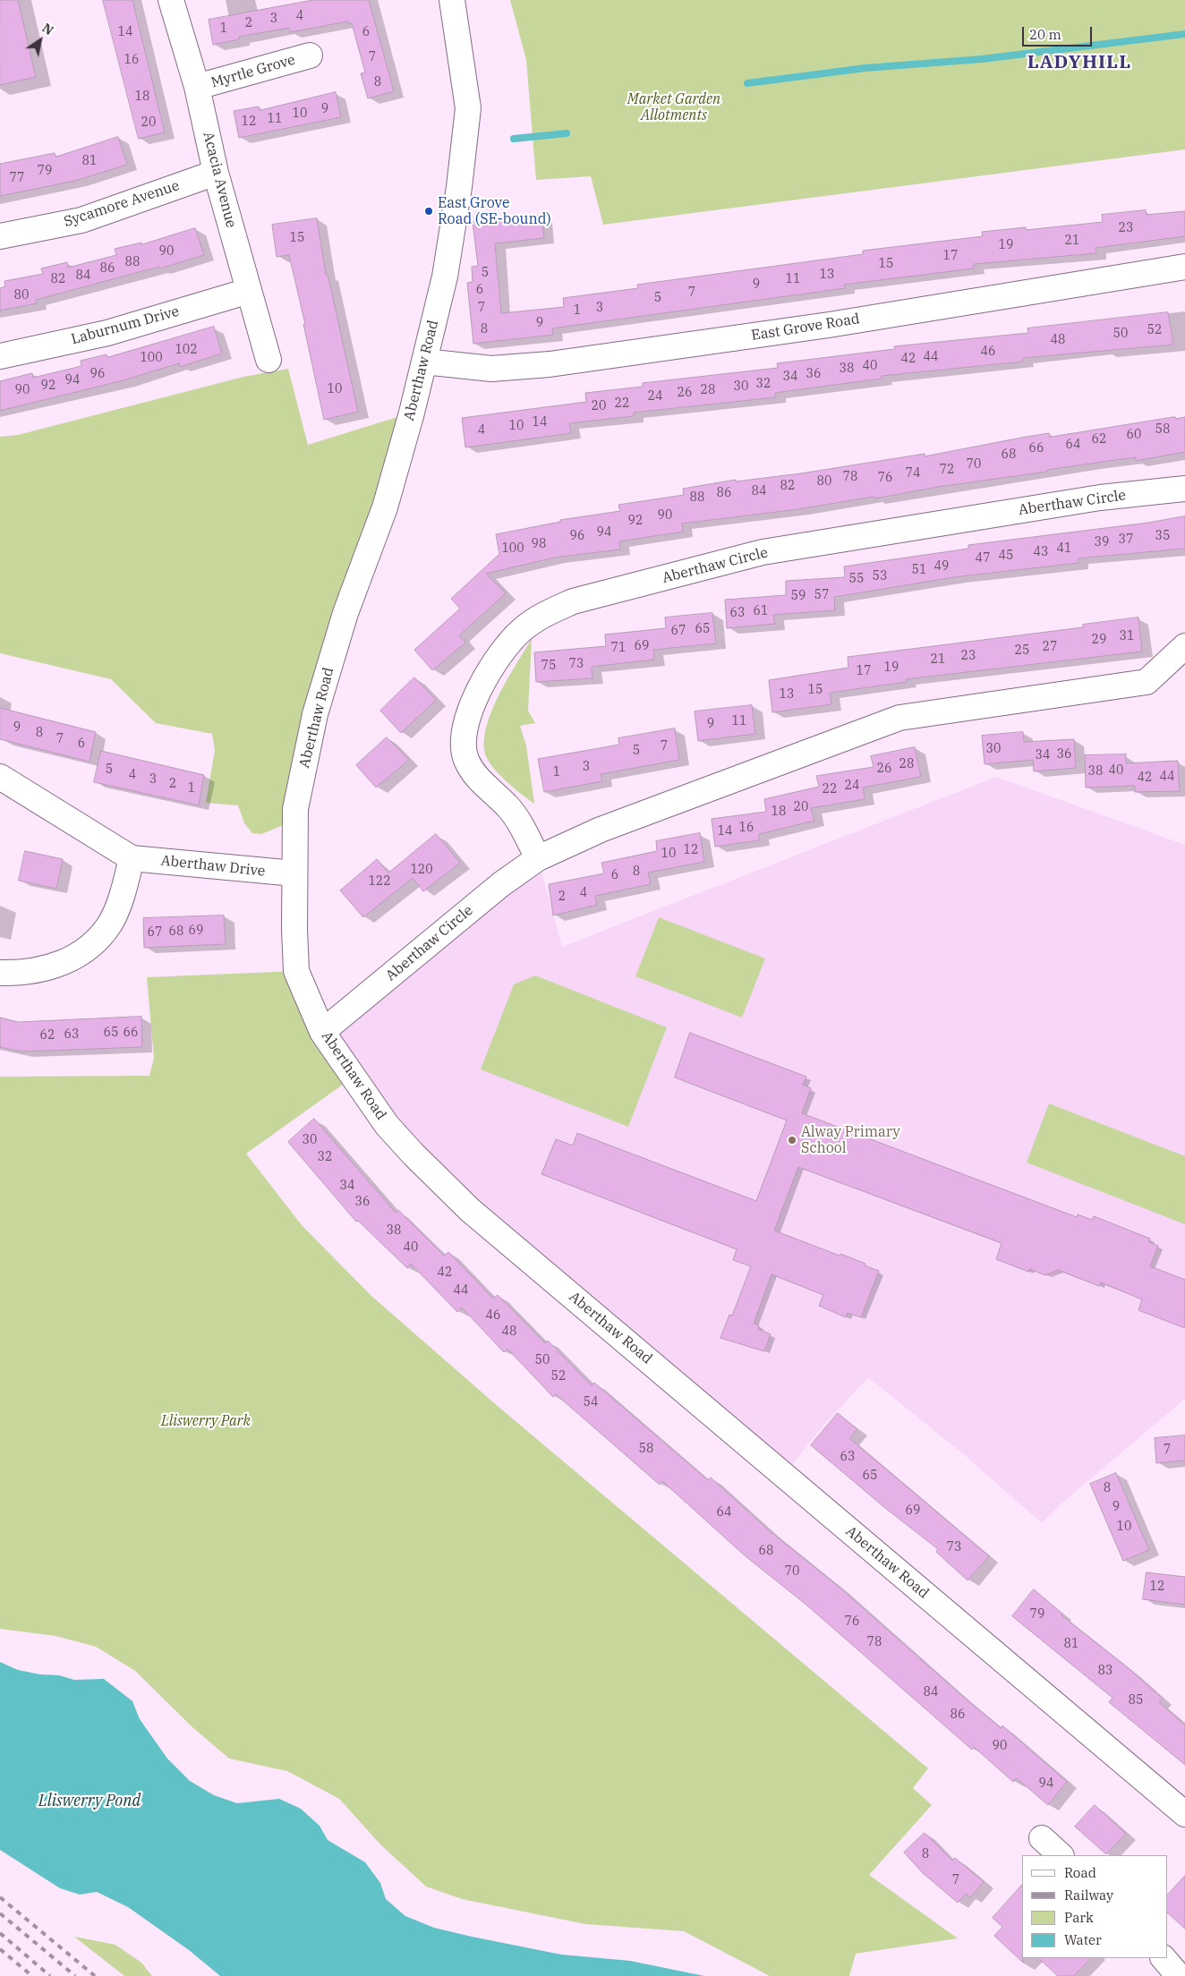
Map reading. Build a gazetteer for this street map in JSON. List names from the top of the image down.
{
  "streets": {
    "street": [
      "Myrtle Grove",
      "Acacia Avenue",
      "Sycamore Avenue",
      "Laburnum Drive",
      "East Grove Road",
      "Aberthaw Road",
      "Aberthaw Circle",
      "Aberthaw Drive"
    ]
  },
  "crossings": [
    ["Myrtle Grove", "Acacia Avenue"],
    ["Acacia Avenue", "Sycamore Avenue"],
    ["Acacia Avenue", "Laburnum Drive"],
    ["East Grove Road", "Aberthaw Road"],
    ["Aberthaw Road", "Aberthaw Circle"],
    ["Aberthaw Road", "Aberthaw Drive"]
  ],
  "districts": ["LADYHILL"],
  "water": ["Lliswerry Pond"],
  "parks": ["Market Garden Allotments", "Lliswerry Park"],
  "places": ["East Grove Road (SE-bound)", "Alway Primary School"],
  "house_numbers": [
    "4",
    "3",
    "2",
    "1",
    "14",
    "6",
    "7",
    "16",
    "8",
    "18",
    "9",
    "10",
    "11",
    "12",
    "20",
    "81",
    "79",
    "77",
    "23",
    "15",
    "21",
    "19",
    "90",
    "17",
    "88",
    "15",
    "86",
    "5",
    "13",
    "84",
    "82",
    "11",
    "9",
    "6",
    "7",
    "80",
    "5",
    "7",
    "3",
    "1",
    "9",
    "8",
    "52",
    "50",
    "48",
    "102",
    "46",
    "44",
    "100",
    "42",
    "40",
    "38",
    "96",
    "36",
    "34",
    "94",
    "32",
    "92",
    "30",
    "10",
    "90",
    "28",
    "26",
    "24",
    "22",
    "20",
    "14",
    "10",
    "58",
    "4",
    "60",
    "62",
    "64",
    "66",
    "68",
    "70",
    "72",
    "74",
    "78",
    "76",
    "80",
    "82",
    "84",
    "86",
    "88",
    "90",
    "92",
    "94",
    "96",
    "35",
    "37",
    "39",
    "98",
    "100",
    "41",
    "43",
    "45",
    "47",
    "49",
    "51",
    "53",
    "55",
    "57",
    "59",
    "61",
    "63",
    "65",
    "67",
    "31",
    "29",
    "69",
    "27",
    "71",
    "25",
    "23",
    "21",
    "73",
    "75",
    "19",
    "17",
    "15",
    "13",
    "11",
    "9",
    "9",
    "8",
    "7",
    "6",
    "7",
    "30",
    "5",
    "36",
    "34",
    "28",
    "3",
    "26",
    "5",
    "40",
    "38",
    "1",
    "4",
    "44",
    "42",
    "3",
    "2",
    "24",
    "1",
    "22",
    "20",
    "18",
    "16",
    "14",
    "12",
    "10",
    "120",
    "8",
    "6",
    "122",
    "4",
    "2",
    "69",
    "68",
    "67",
    "65",
    "66",
    "63",
    "62",
    "30",
    "32",
    "34",
    "36",
    "38",
    "40",
    "42",
    "44",
    "46",
    "48",
    "50",
    "52",
    "54",
    "58",
    "7",
    "63",
    "65",
    "8",
    "9",
    "69",
    "64",
    "10",
    "73",
    "68",
    "70",
    "12",
    "79",
    "76",
    "78",
    "81",
    "83",
    "84",
    "85",
    "86",
    "90",
    "94",
    "8",
    "7"
  ],
  "legend": [
    "Road",
    "Railway",
    "Park",
    "Water"
  ],
  "scale_bar": "20 m",
  "north": "top right"
}
